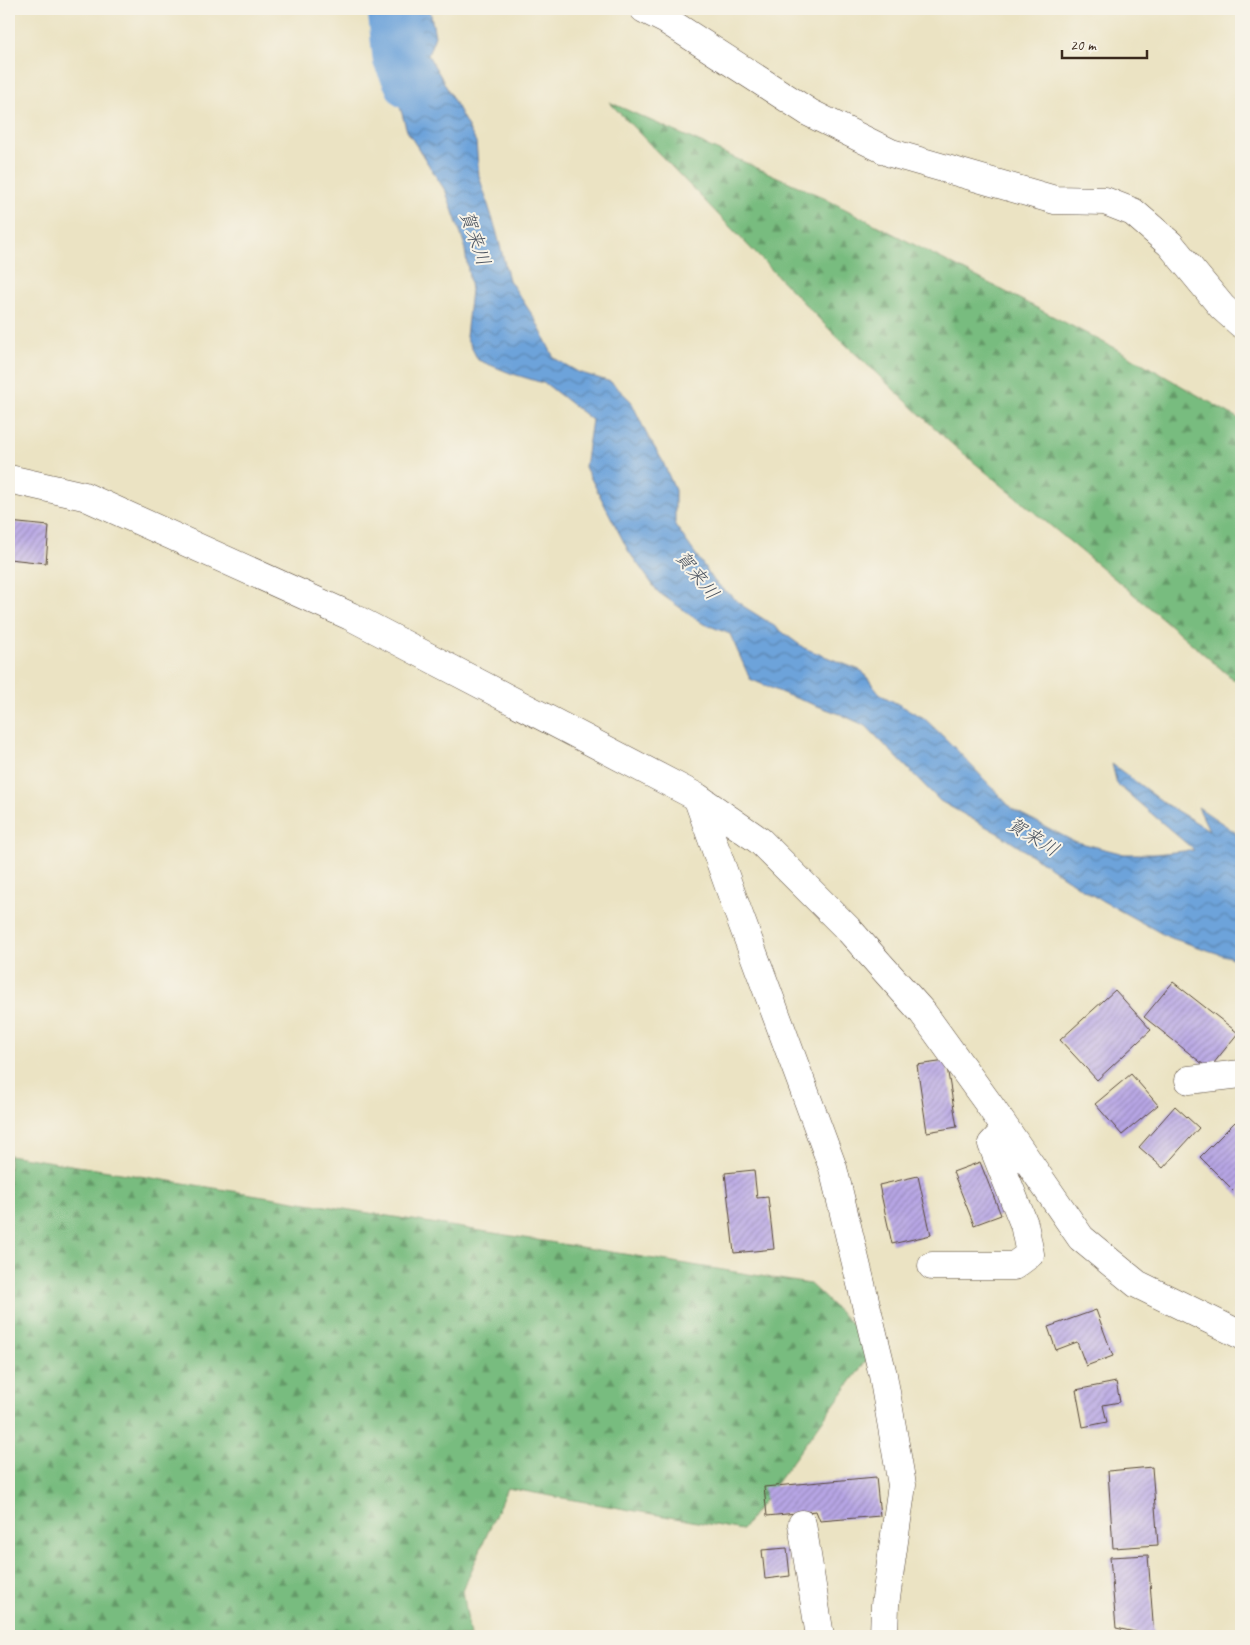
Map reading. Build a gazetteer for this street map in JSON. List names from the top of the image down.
{
  "water": ["賀来川"],
  "scale_bar": "20 m"
}
